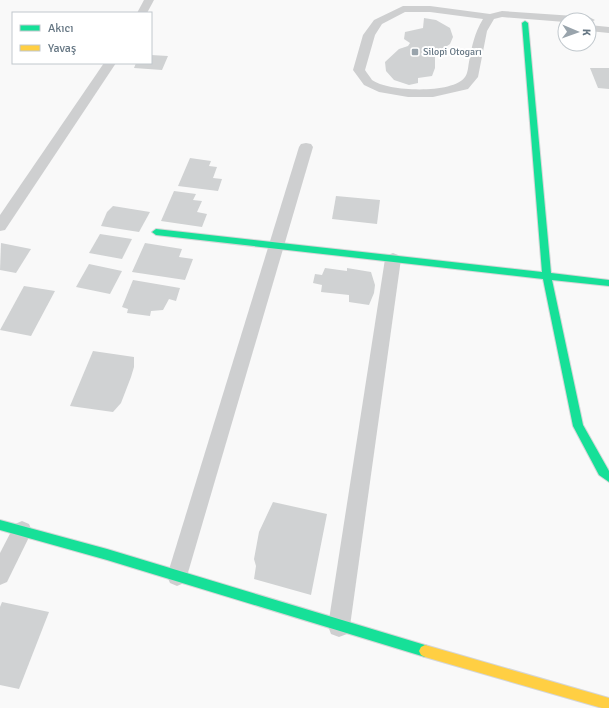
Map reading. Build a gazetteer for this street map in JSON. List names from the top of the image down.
{
  "places": {
    "transit": ["Silopi Otogarı"]
  },
  "legend": ["Akıcı", "Yavaş"],
  "north": "right"
}
